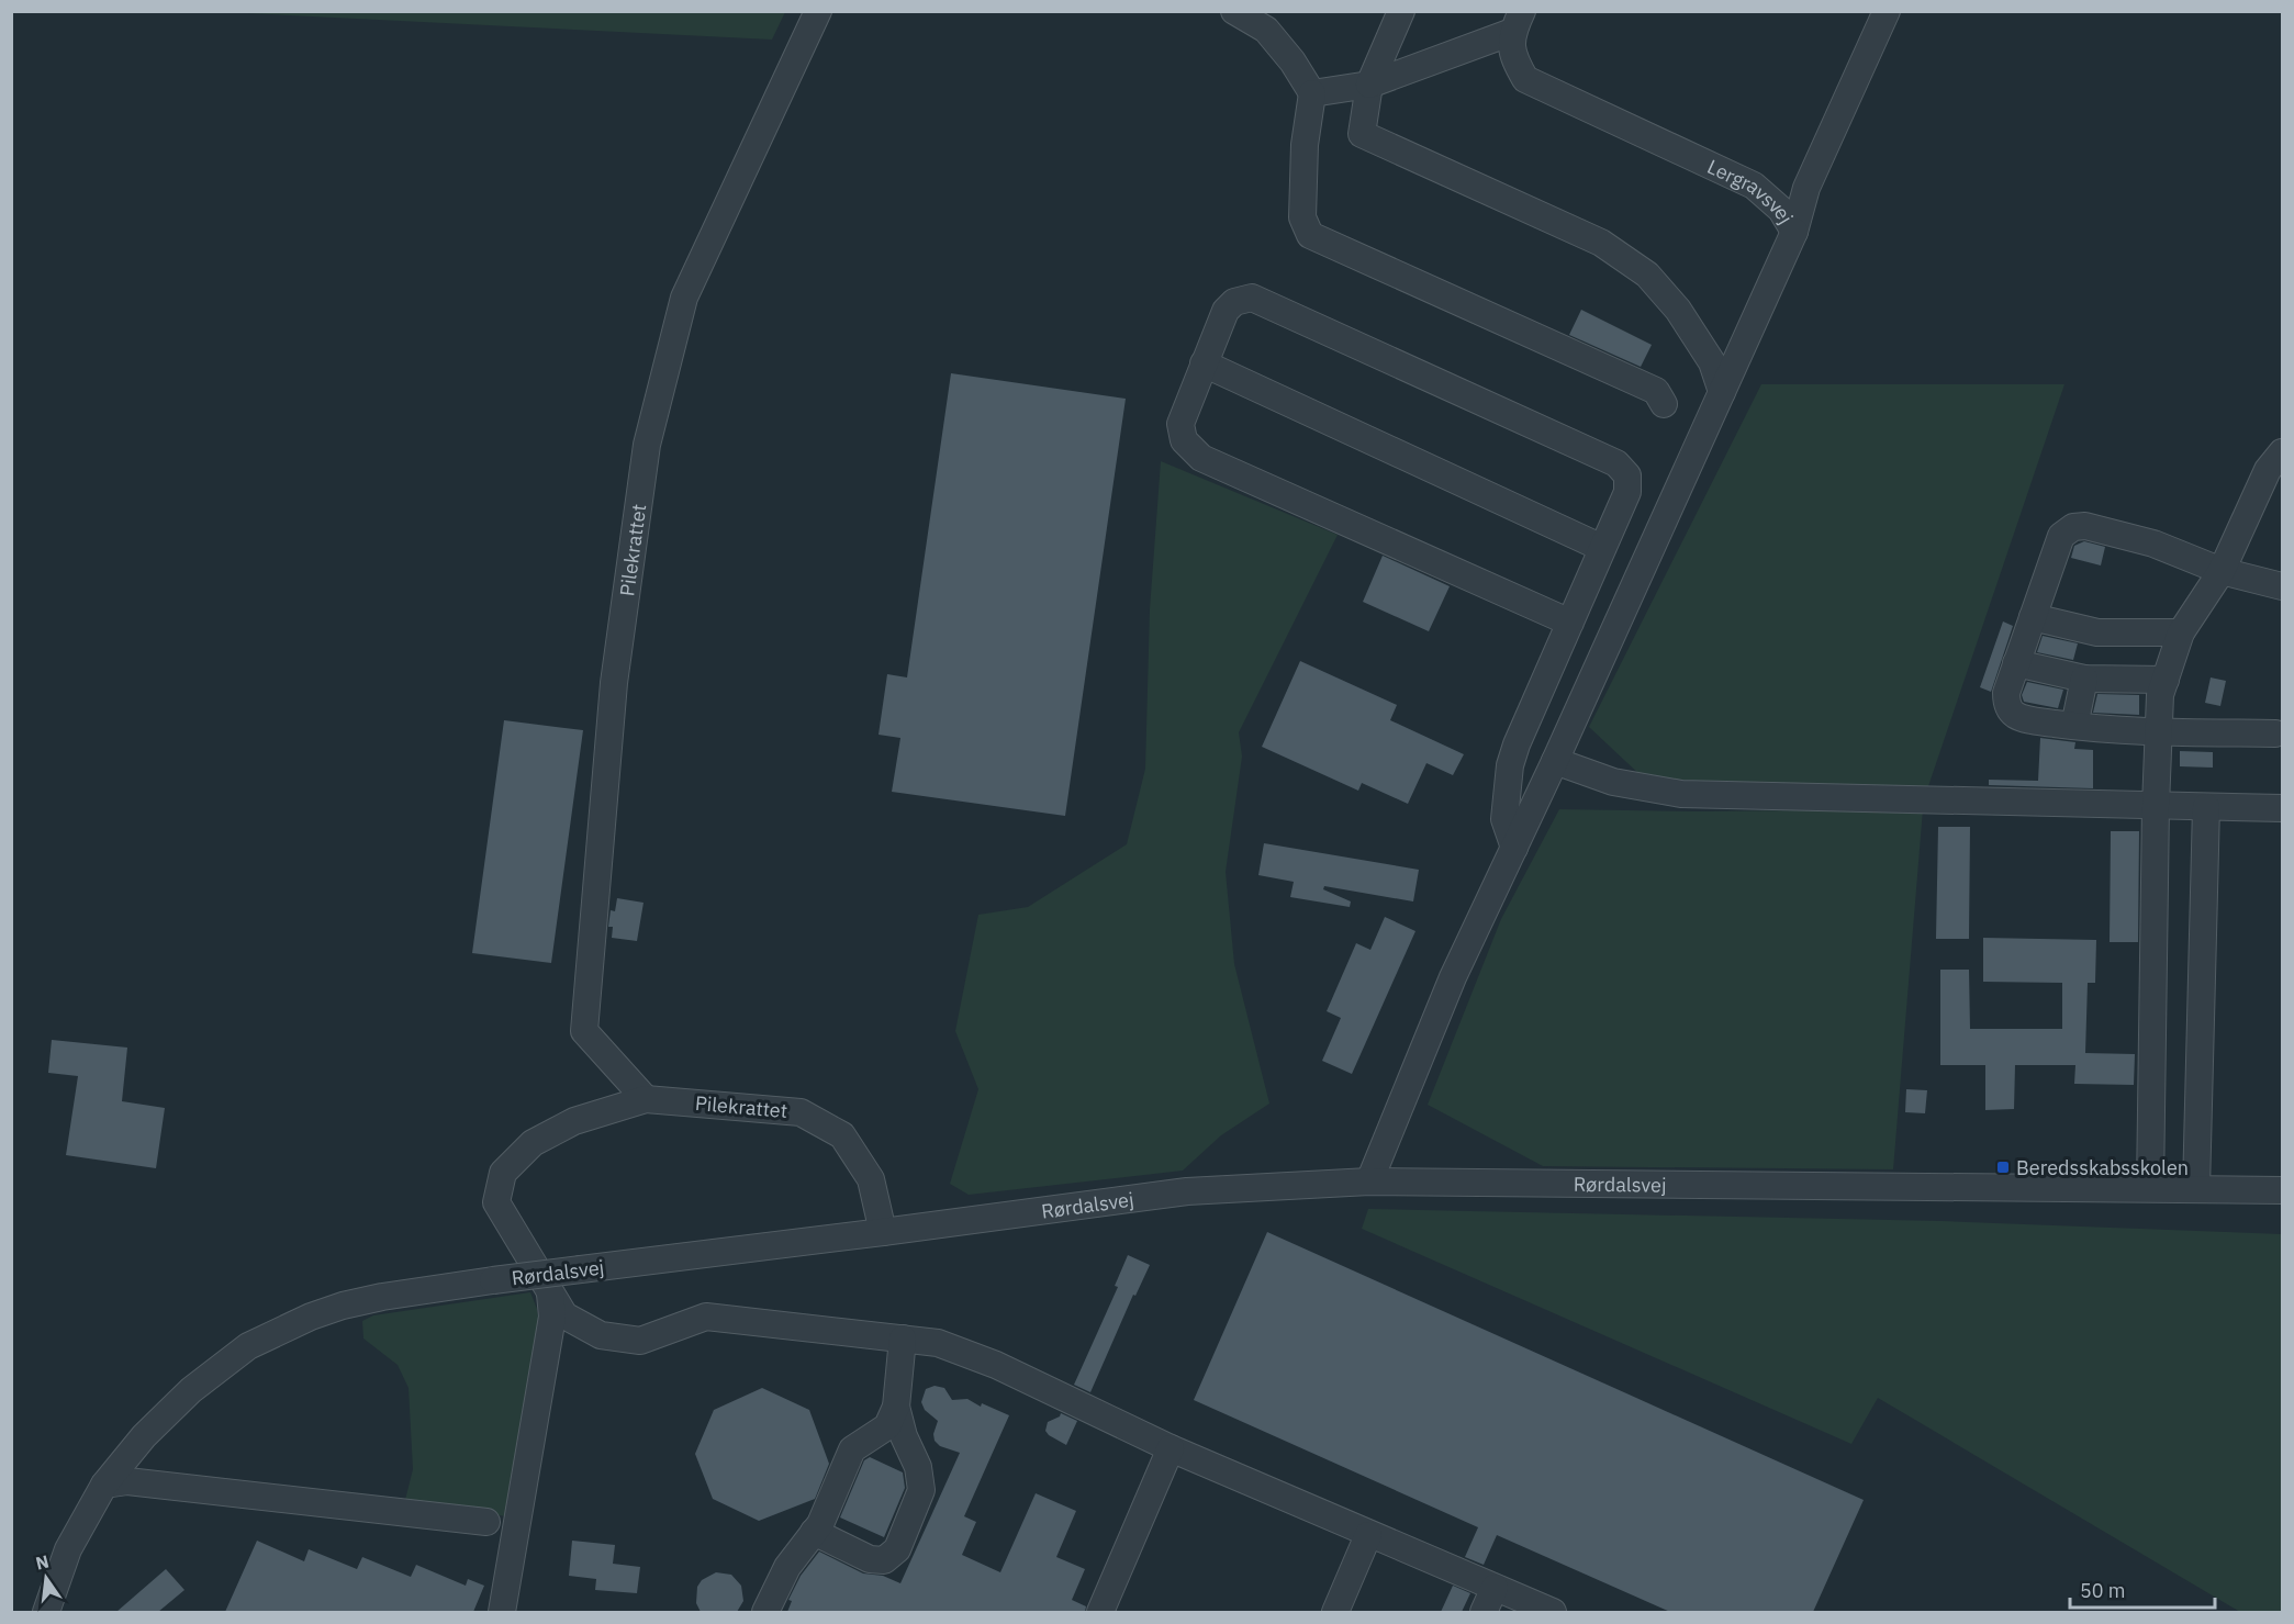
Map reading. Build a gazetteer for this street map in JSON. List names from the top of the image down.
{
  "streets": {
    "street": ["Lergravsvej", "Pilekrattet", "Rørdalsvej"]
  },
  "crossings": [
    ["Pilekrattet", "Rørdalsvej"]
  ],
  "places": {
    "transit": ["Beredsskabsskolen"]
  },
  "scale_bar": "50 m",
  "north": "top"
}
